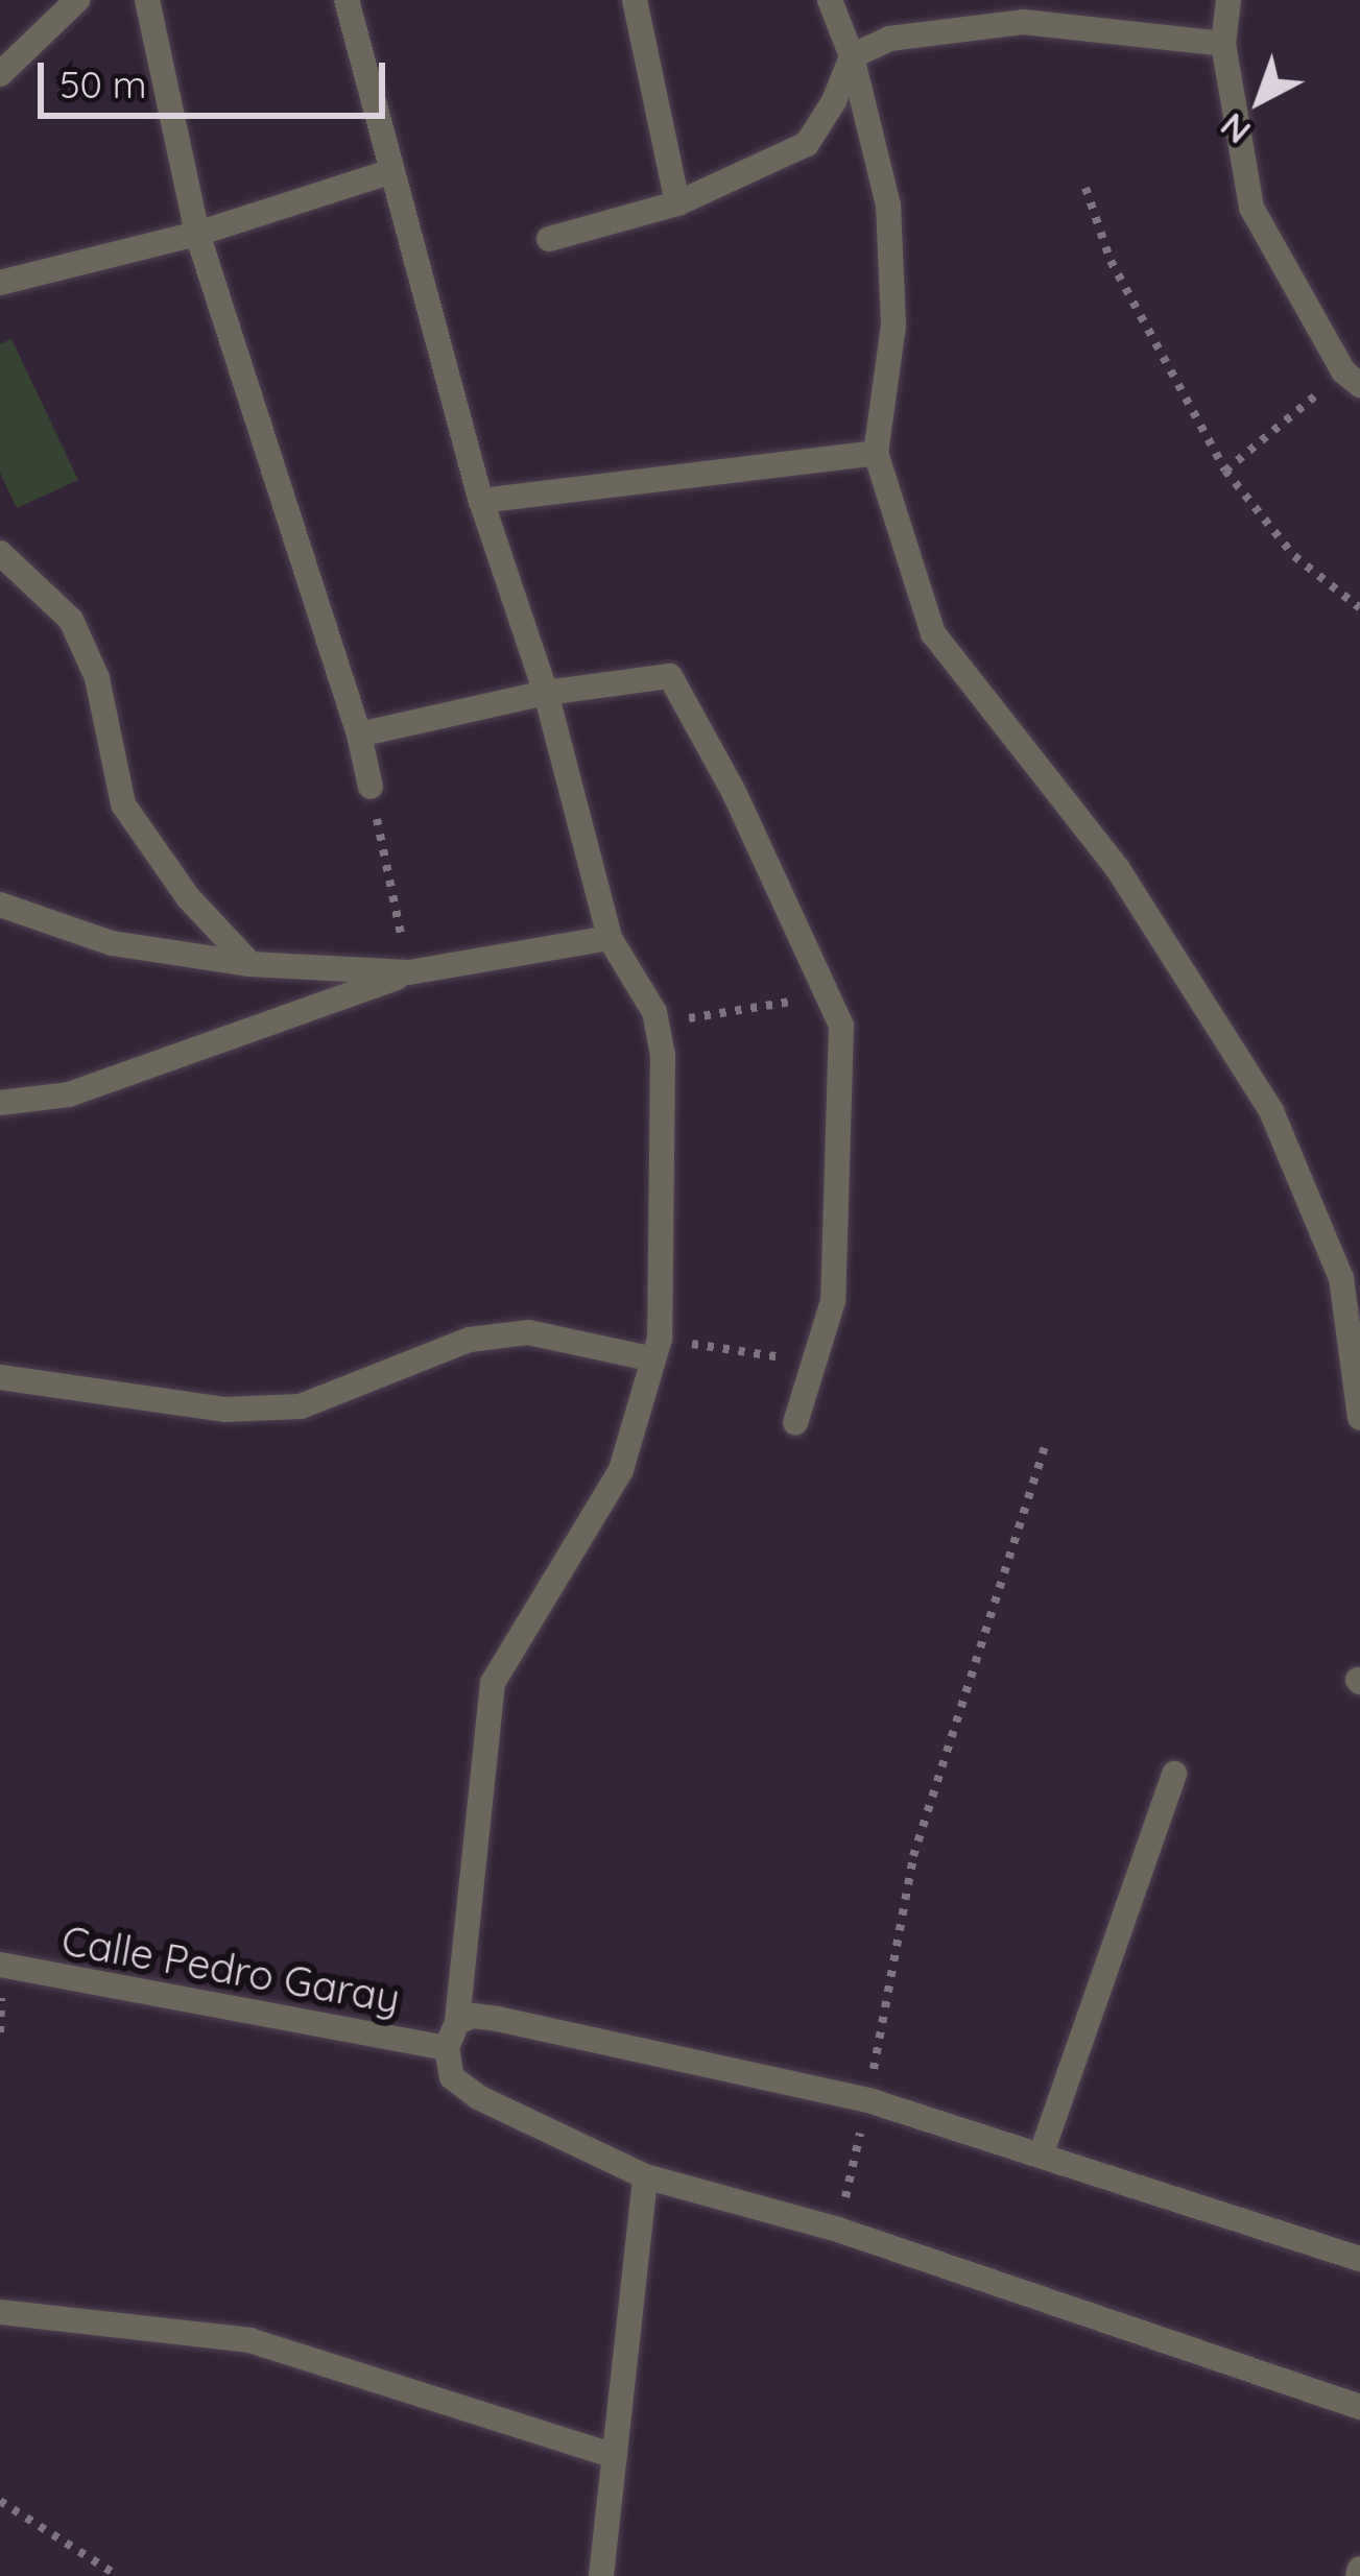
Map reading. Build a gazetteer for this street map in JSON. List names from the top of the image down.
{
  "streets": {
    "street": ["Calle Pedro Garay"]
  },
  "scale_bar": "50 m",
  "north": "bottom left"
}
